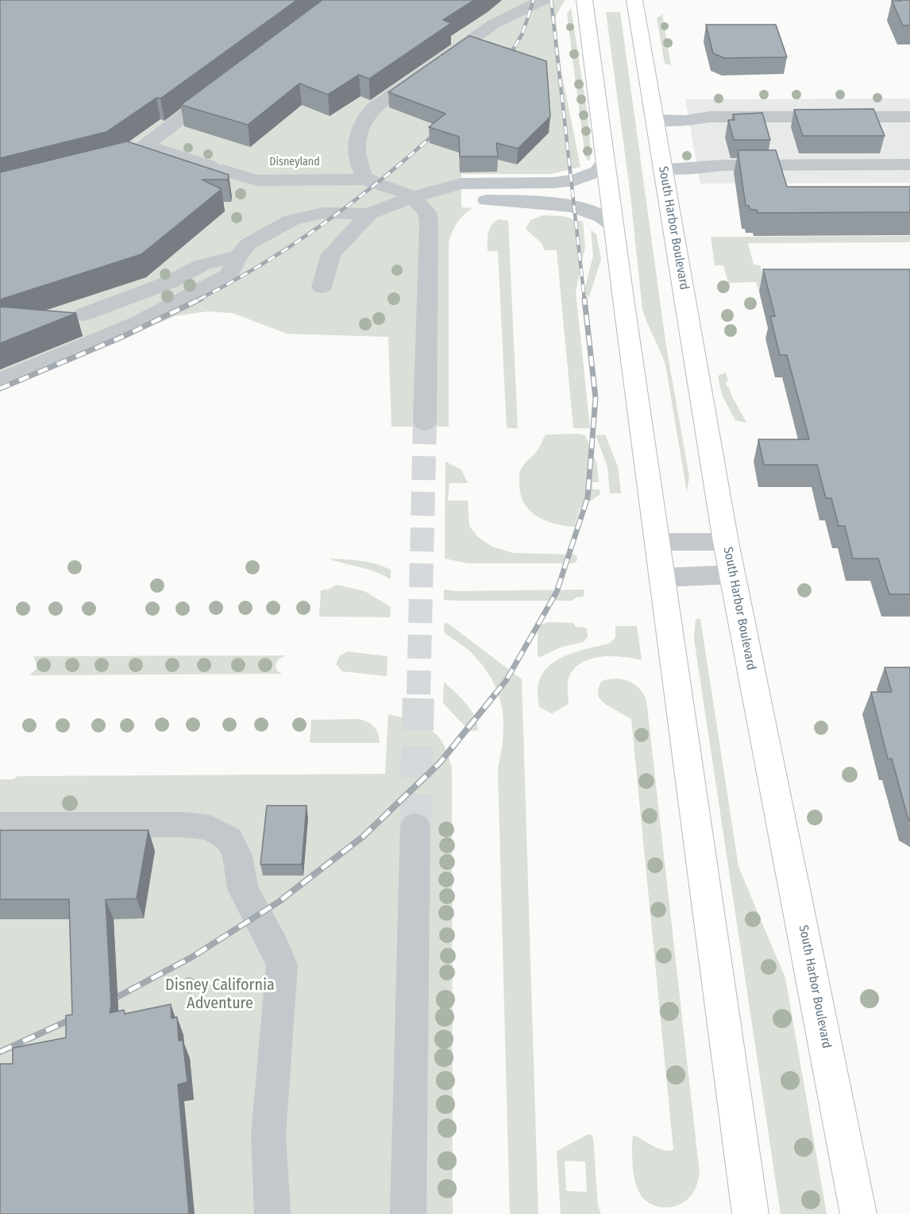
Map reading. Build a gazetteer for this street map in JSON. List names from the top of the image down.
{
  "streets": {
    "main road": ["South Harbor Boulevard"]
  },
  "parks": ["Disneyland", "Disney California Adventure"]
}
